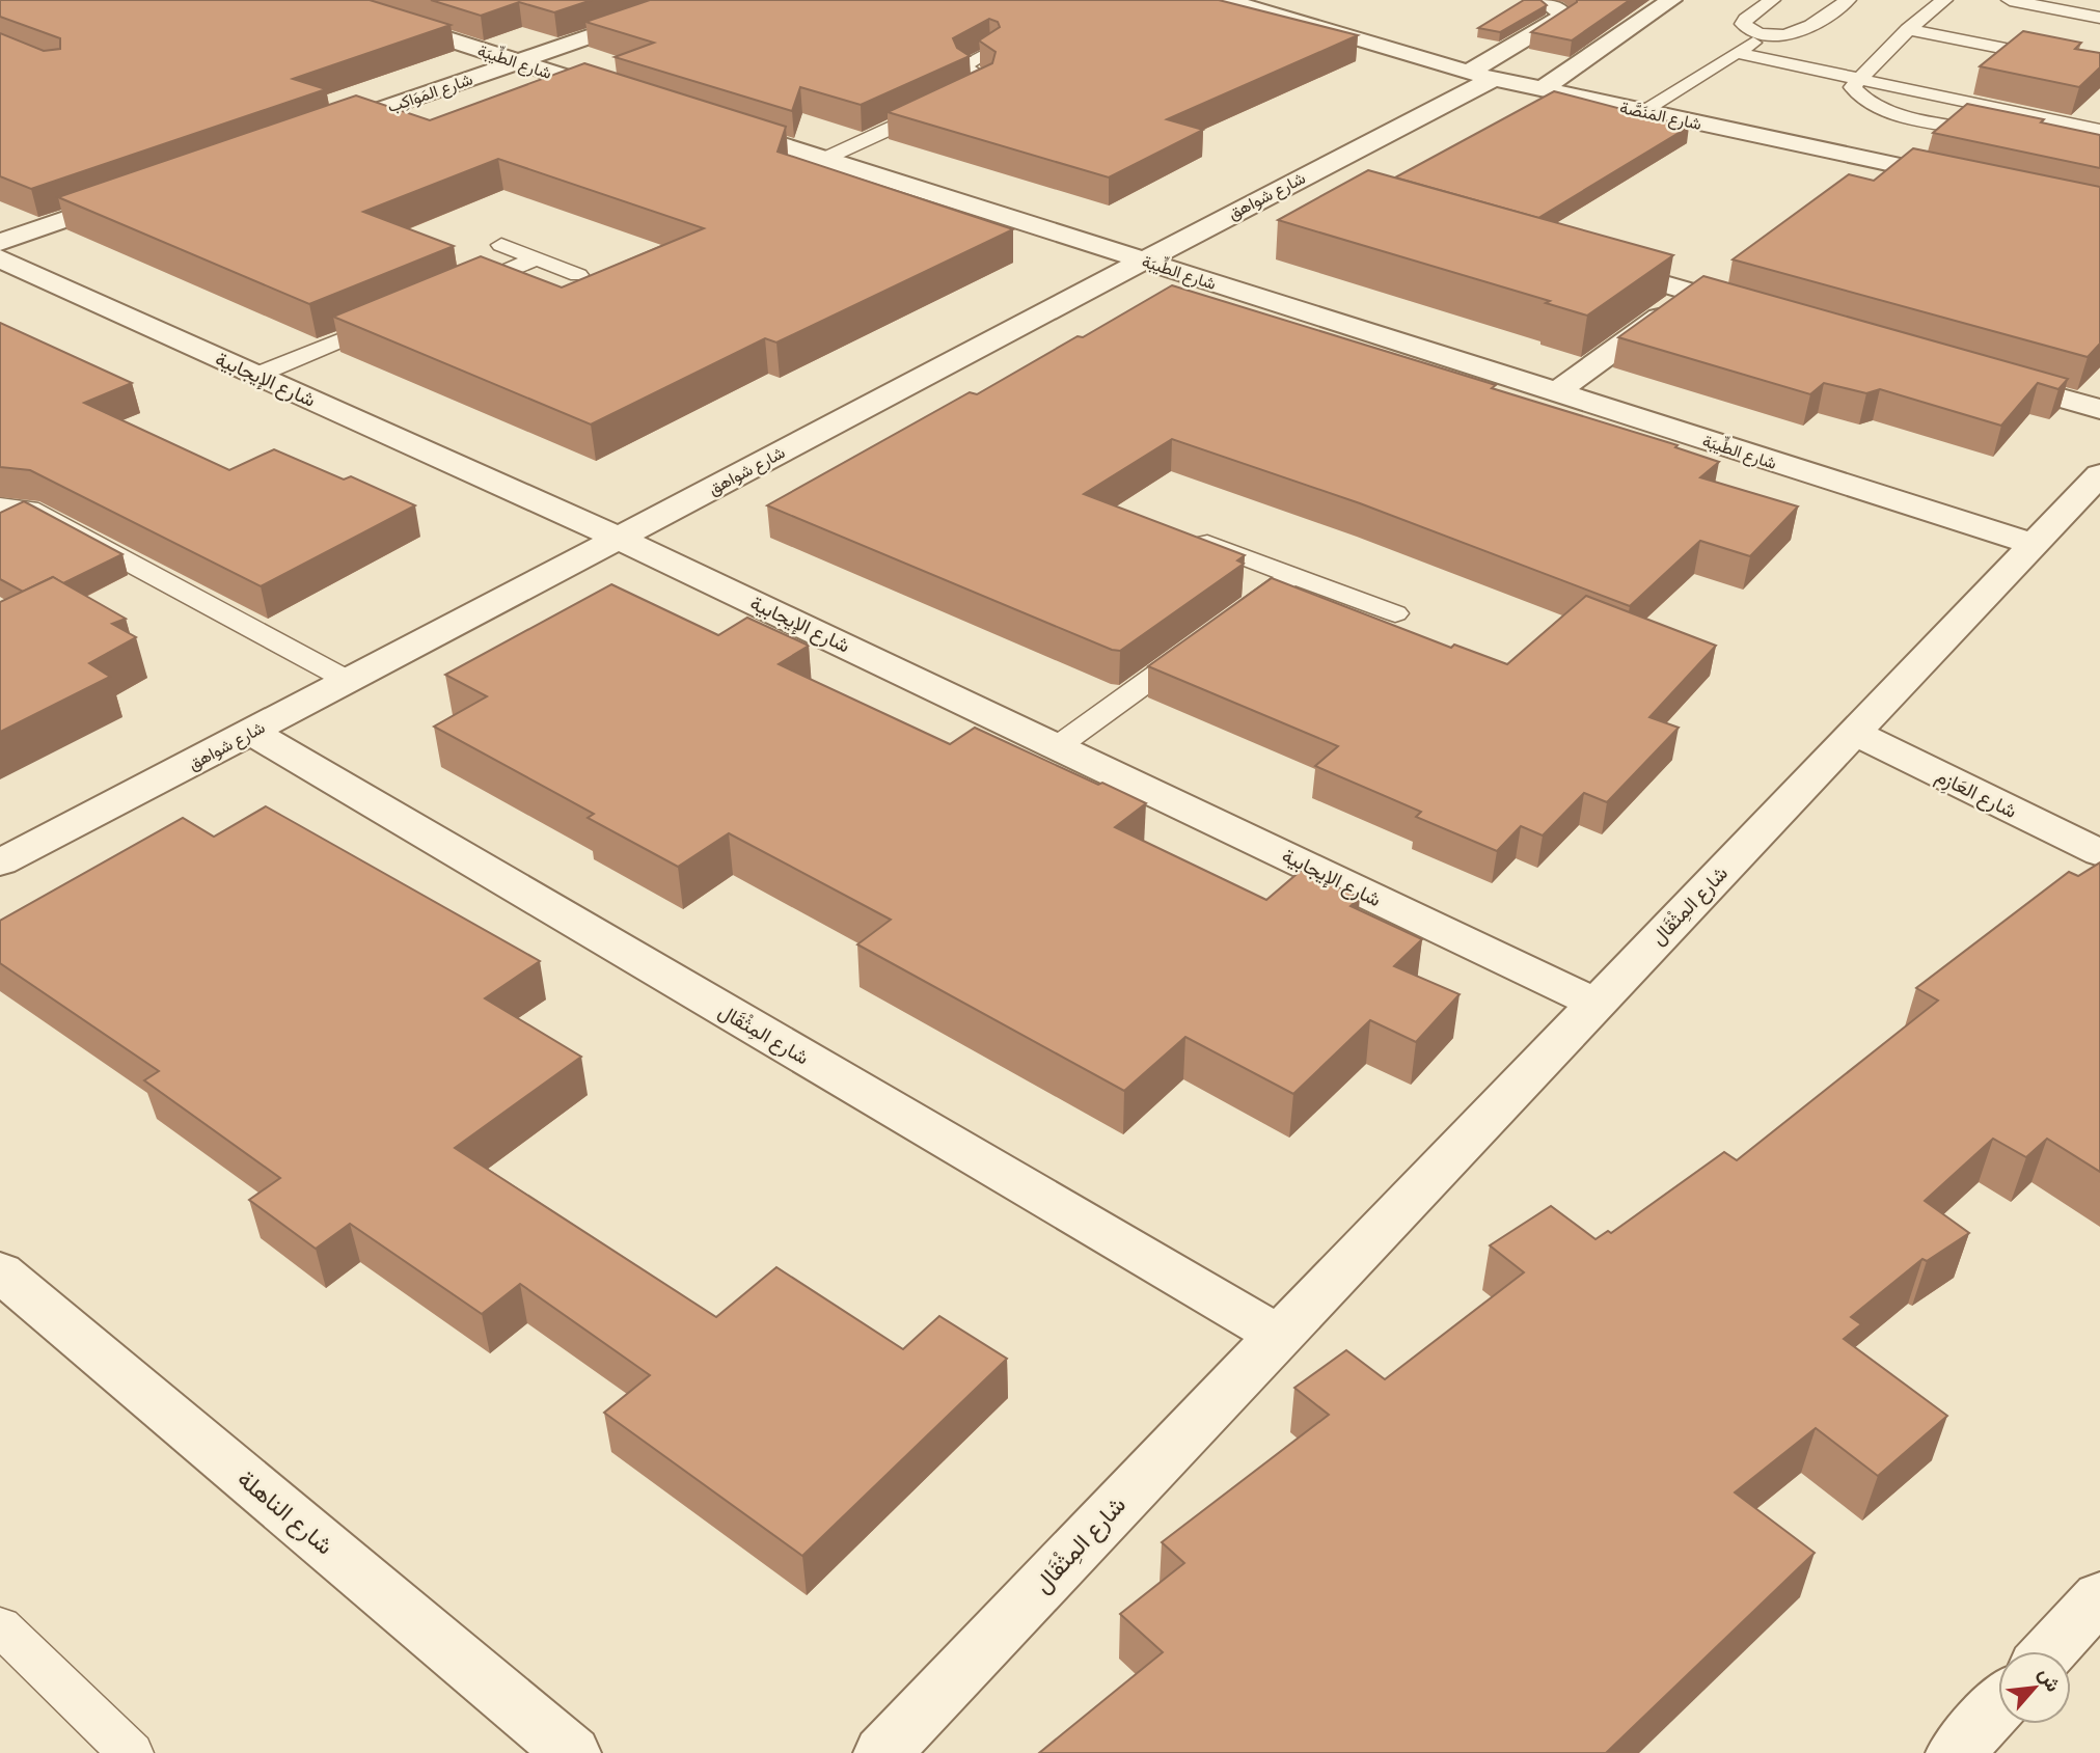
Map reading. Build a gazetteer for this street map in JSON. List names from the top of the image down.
{
  "streets": {
    "street": [
      "شارع الطِّيبَة",
      "شارع المَوَاكِب",
      "شارع المَنَصَّة",
      "شارع شواهق",
      "شارع الإيجابية",
      "شارع العَازِم",
      "شارع المِثْقَال",
      "شارع الناهلة"
    ]
  },
  "crossings": [
    ["شارع الطِّيبَة", "شارع المَوَاكِب"],
    ["شارع الطِّيبَة", "شارع شواهق"],
    ["شارع الطِّيبَة", "شارع المِثْقَال"],
    ["شارع المَنَصَّة", "شارع شواهق"],
    ["شارع شواهق", "شارع الإيجابية"],
    ["شارع شواهق", "شارع المِثْقَال"],
    ["شارع الإيجابية", "شارع المِثْقَال"],
    ["شارع العَازِم", "شارع المِثْقَال"]
  ],
  "north": "top right"
}
